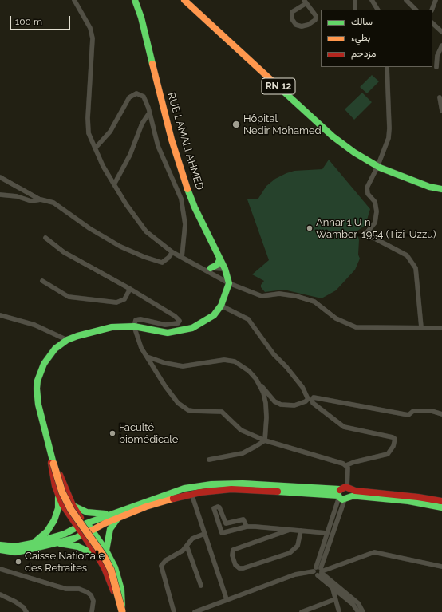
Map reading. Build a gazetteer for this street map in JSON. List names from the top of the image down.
{
  "streets": {
    "main road": ["RN 12", "RUE LAMALI AHMED"]
  },
  "places": [
    "Hôpital Nedir Mohamed",
    "Annar 1 U n Wamber-1954 (Tizi-Uzzu)",
    "Faculté biomédicale",
    "Caisse Nationale des Retraites"
  ],
  "legend": ["سالك", "بطيء", "مزدحم"],
  "scale_bar": "100 m"
}
